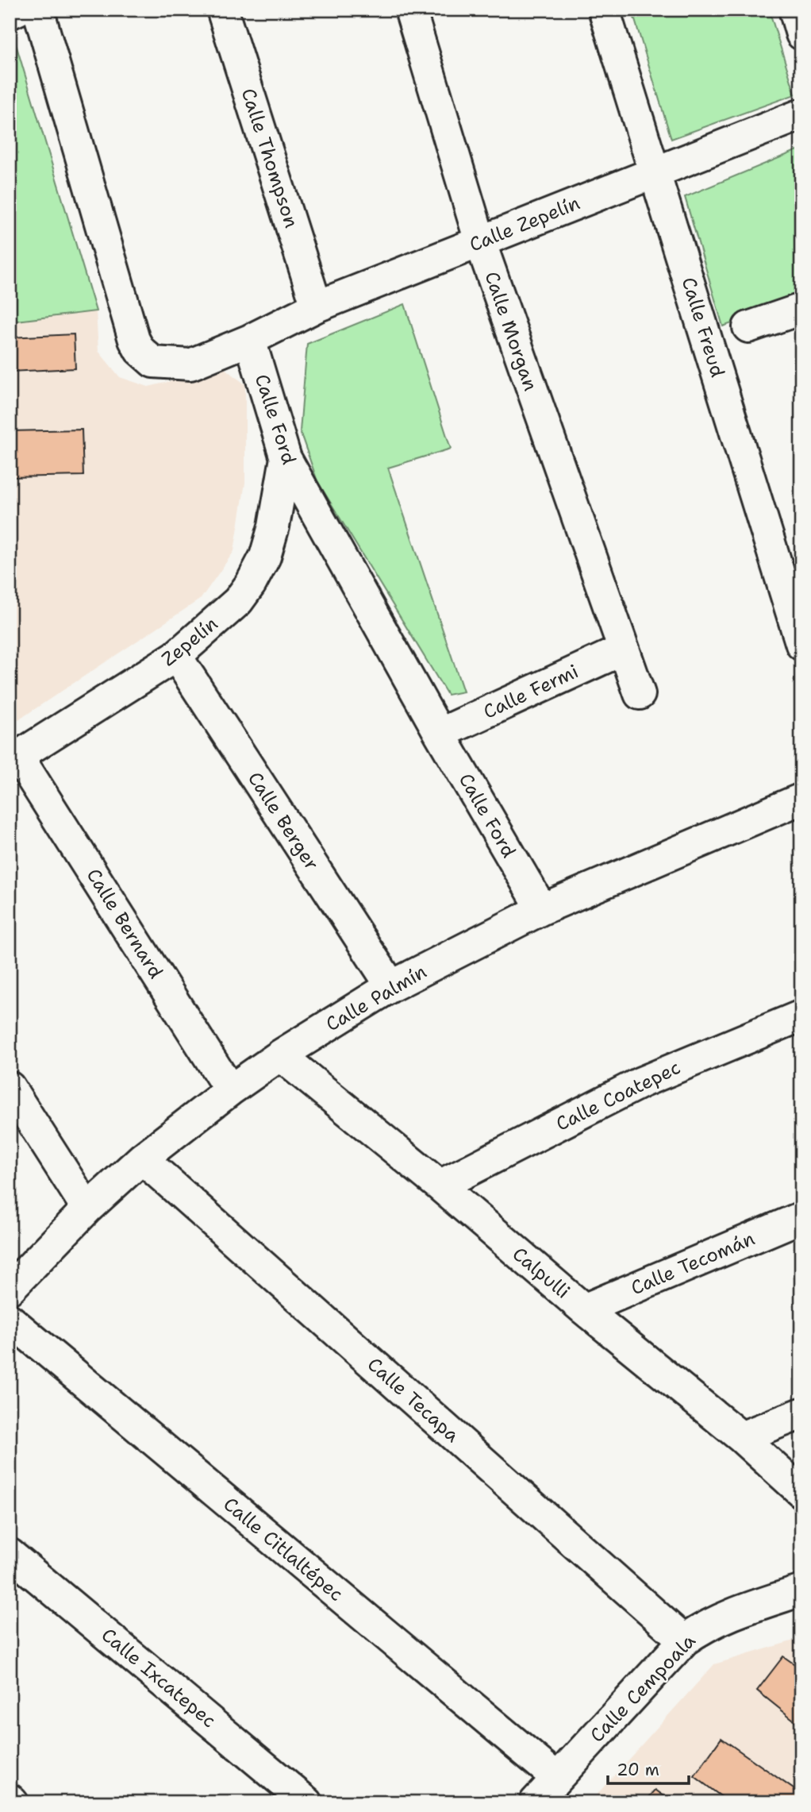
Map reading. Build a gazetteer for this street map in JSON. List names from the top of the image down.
{
  "streets": {
    "street": [
      "Calle Thompson",
      "Calle Zepelín",
      "Calle Freud",
      "Calle Morgan",
      "Calle Ford",
      "Zepelín",
      "Calle Fermi",
      "Calle Berger",
      "Calle Bernard",
      "Calle Palmín",
      "Calle Coatepec",
      "Calle Tecomán",
      "Calpulli",
      "Calle Tecapa",
      "Calle Citlaltépec",
      "Calle Ixcatepec",
      "Calle Cempoala"
    ]
  },
  "crossings": [
    ["Calle Thompson", "Calle Zepelín"],
    ["Calle Zepelín", "Calle Freud"],
    ["Calle Zepelín", "Calle Morgan"],
    ["Calle Zepelín", "Calle Ford"],
    ["Calle Morgan", "Calle Fermi"],
    ["Calle Ford", "Zepelín"],
    ["Calle Ford", "Calle Fermi"],
    ["Calle Ford", "Calle Palmín"],
    ["Zepelín", "Calle Berger"],
    ["Zepelín", "Calle Bernard"],
    ["Calle Berger", "Calle Palmín"],
    ["Calle Bernard", "Calle Palmín"],
    ["Calle Palmín", "Calpulli"],
    ["Calle Palmín", "Calle Tecapa"],
    ["Calle Coatepec", "Calpulli"],
    ["Calle Tecomán", "Calpulli"],
    ["Calle Tecapa", "Calle Cempoala"],
    ["Calle Citlaltépec", "Calle Cempoala"]
  ],
  "scale_bar": "20 m"
}
